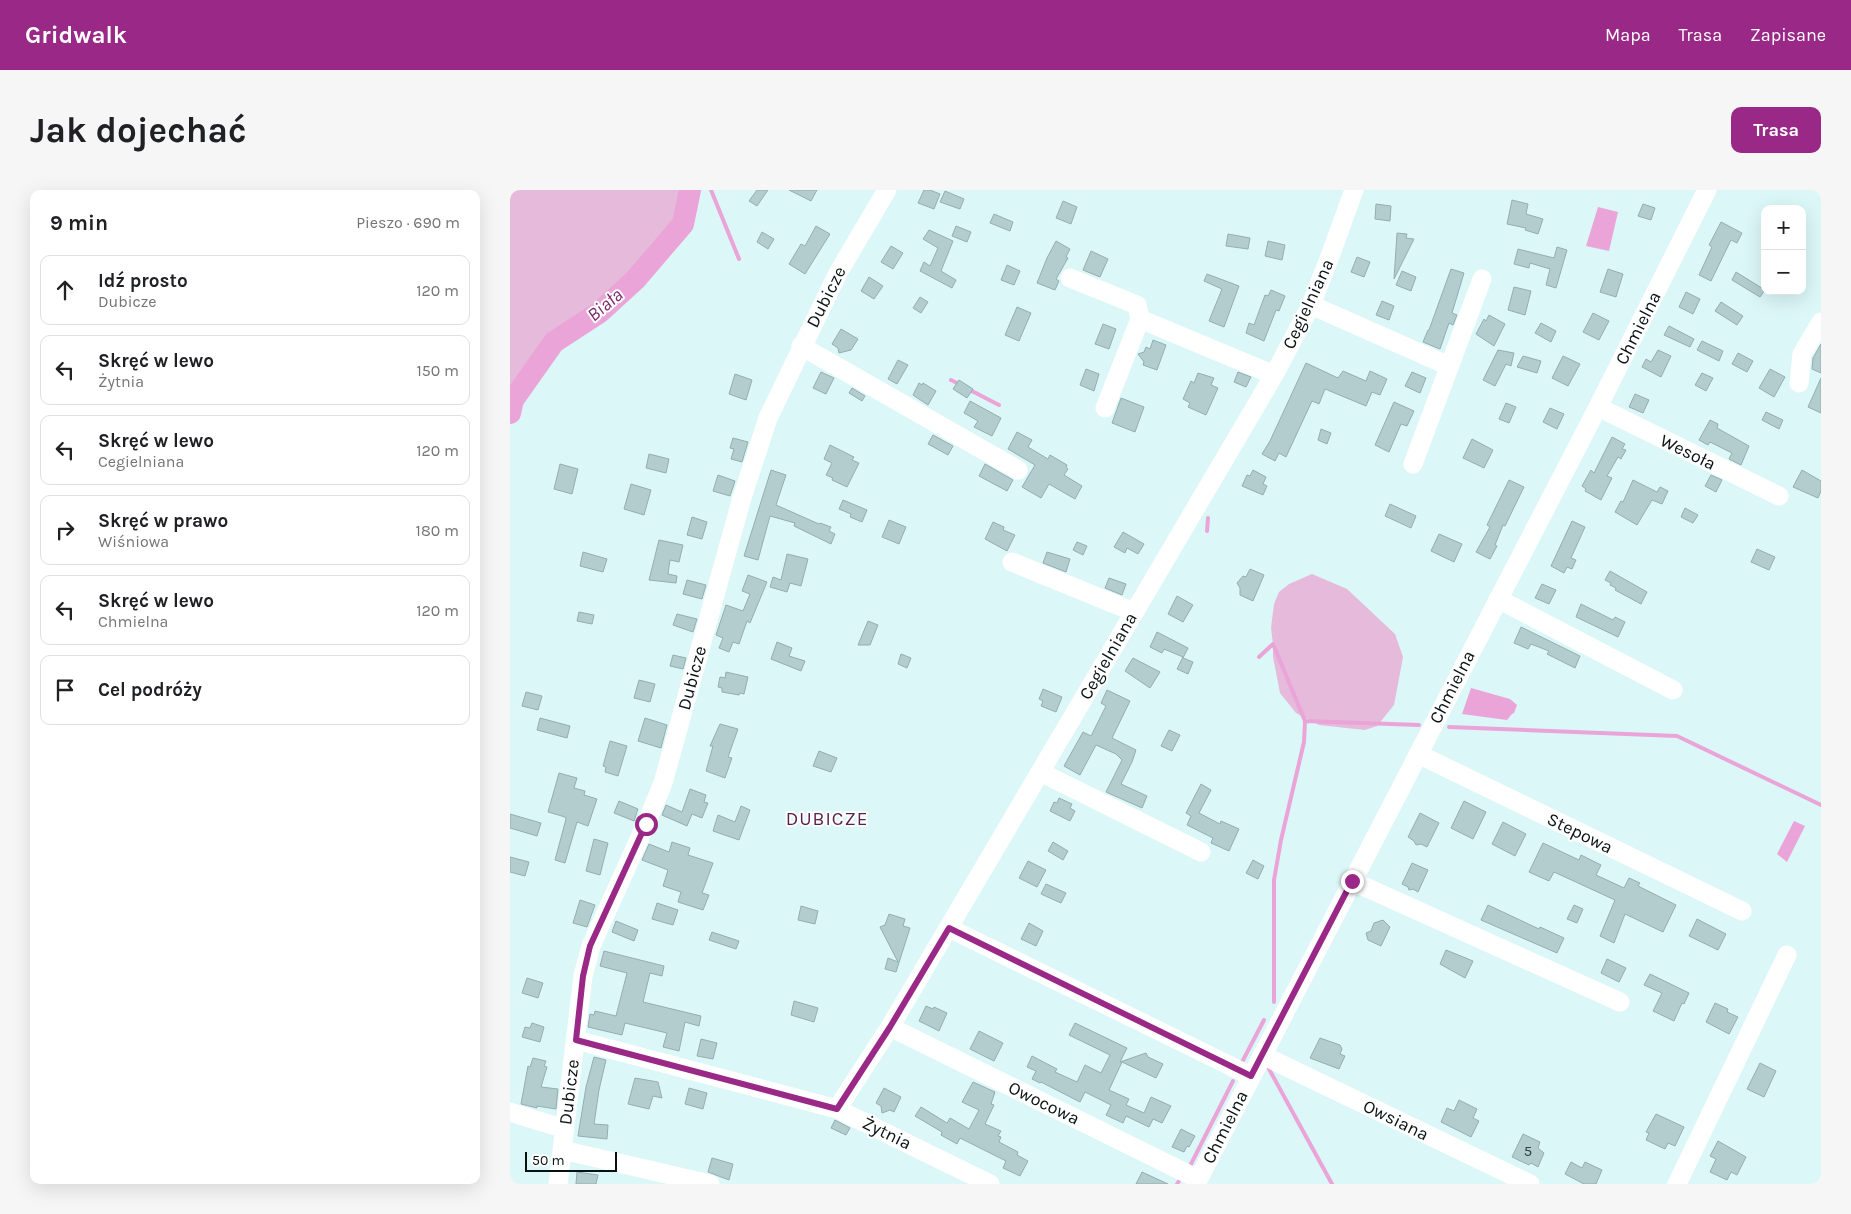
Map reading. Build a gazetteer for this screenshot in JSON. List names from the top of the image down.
{
  "streets": {
    "street": [
      "Dubicze",
      "Cegielniana",
      "Chmielna",
      "Wesoła",
      "Stepowa",
      "Owocowa",
      "Owsiana",
      "Żytnia"
    ]
  },
  "crossings": [
    ["Dubicze", "Żytnia"],
    ["Cegielniana", "Owocowa"],
    ["Cegielniana", "Żytnia"],
    ["Chmielna", "Wesoła"],
    ["Chmielna", "Stepowa"],
    ["Chmielna", "Owocowa"],
    ["Chmielna", "Owsiana"]
  ],
  "districts": ["DUBICZE"],
  "water": ["Biała"],
  "house_numbers": ["5"],
  "scale_bar": "50 m",
  "page": {
    "header": "Gridwalk",
    "nav": ["Mapa", "Trasa", "Zapisane"],
    "buttons": "Trasa",
    "title": "Jak dojechać",
    "heading": ["9 min", "Pieszo · 690 m"],
    "map_buttons": ["+", "−"],
    "list": [
      ["Idź prosto", "Dubicze", "120 m"],
      ["Skręć w lewo", "Żytnia", "150 m"],
      ["Skręć w lewo", "Cegielniana", "120 m"],
      ["Skręć w prawo", "Wiśniowa", "180 m"],
      ["Skręć w lewo", "Chmielna", "120 m"],
      "Cel podróży"
    ],
    "scale": "50 m"
  }
}
